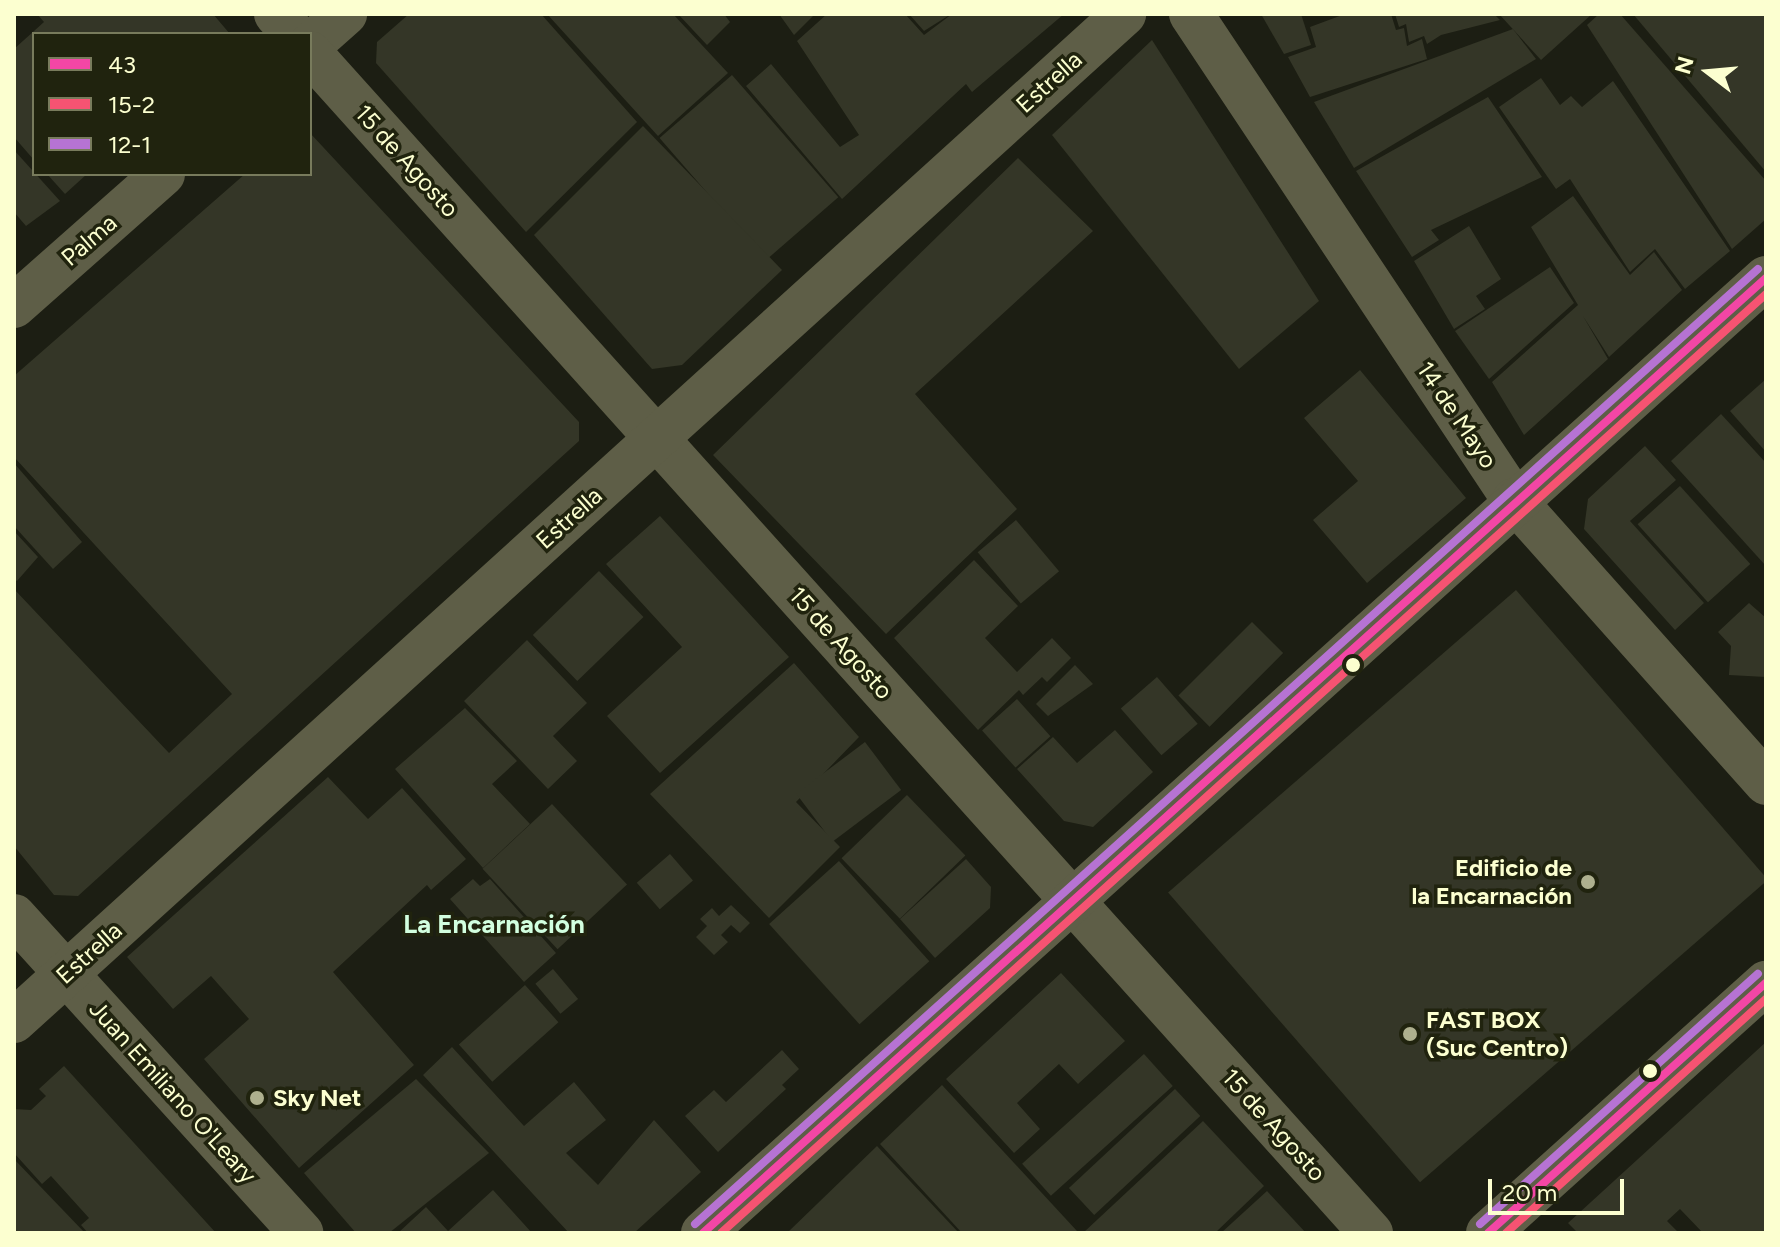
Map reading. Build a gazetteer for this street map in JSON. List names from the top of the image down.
{
  "streets": {
    "street": [
      "Estrella",
      "15 de Agosto",
      "Palma",
      "14 de Mayo",
      "Juan Emiliano O'Leary"
    ]
  },
  "crossings": [
    ["Estrella", "15 de Agosto"],
    ["Estrella", "Juan Emiliano O'Leary"]
  ],
  "districts": ["La Encarnación"],
  "places": ["Edificio de la Encarnación", "FAST BOX (Suc Centro)", "Sky Net"],
  "lines": ["transit line 12-1", "transit line 43", "transit line 15-2"],
  "legend": ["43", "15-2", "12-1"],
  "scale_bar": "20 m",
  "north": "left"
}
